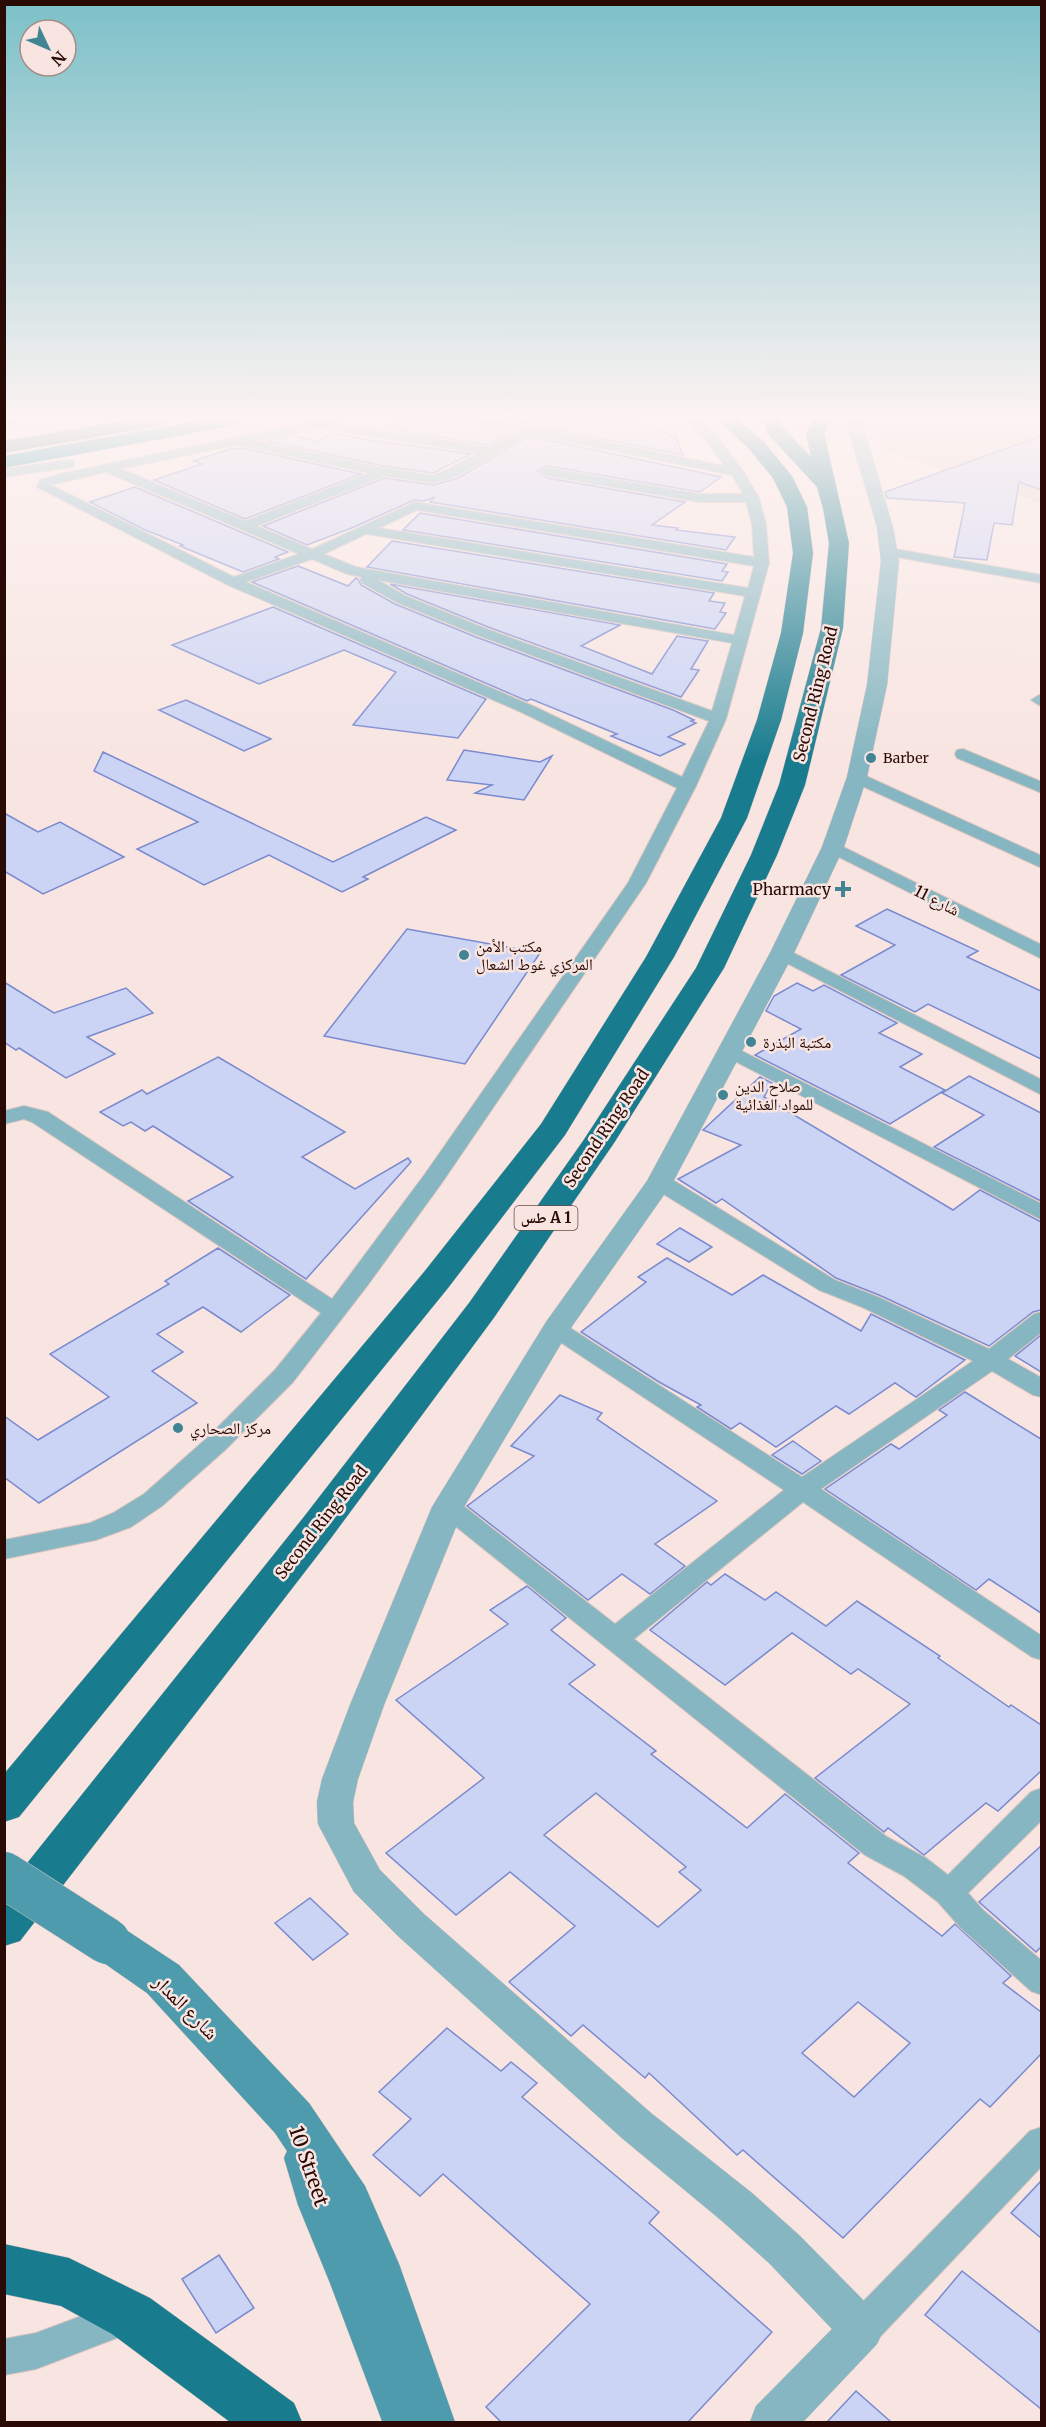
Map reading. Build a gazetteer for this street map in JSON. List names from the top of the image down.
{
  "streets": {
    "highway": ["Second Ring Road", "طس A 1"],
    "main road": ["شارع المدار", "10 Street"],
    "street": ["شارع 11"]
  },
  "crossings": [
    ["شارع المدار", "10 Street"]
  ],
  "places": {
    "other": [
      "Barber",
      "مكتب الأمن المركزي غوط الشعال",
      "مكتبة البذرة",
      "صلاح الدين للمواد الغذائية",
      "مركز الصحاري"
    ],
    "health": ["Pharmacy"]
  },
  "north": "bottom right"
}
